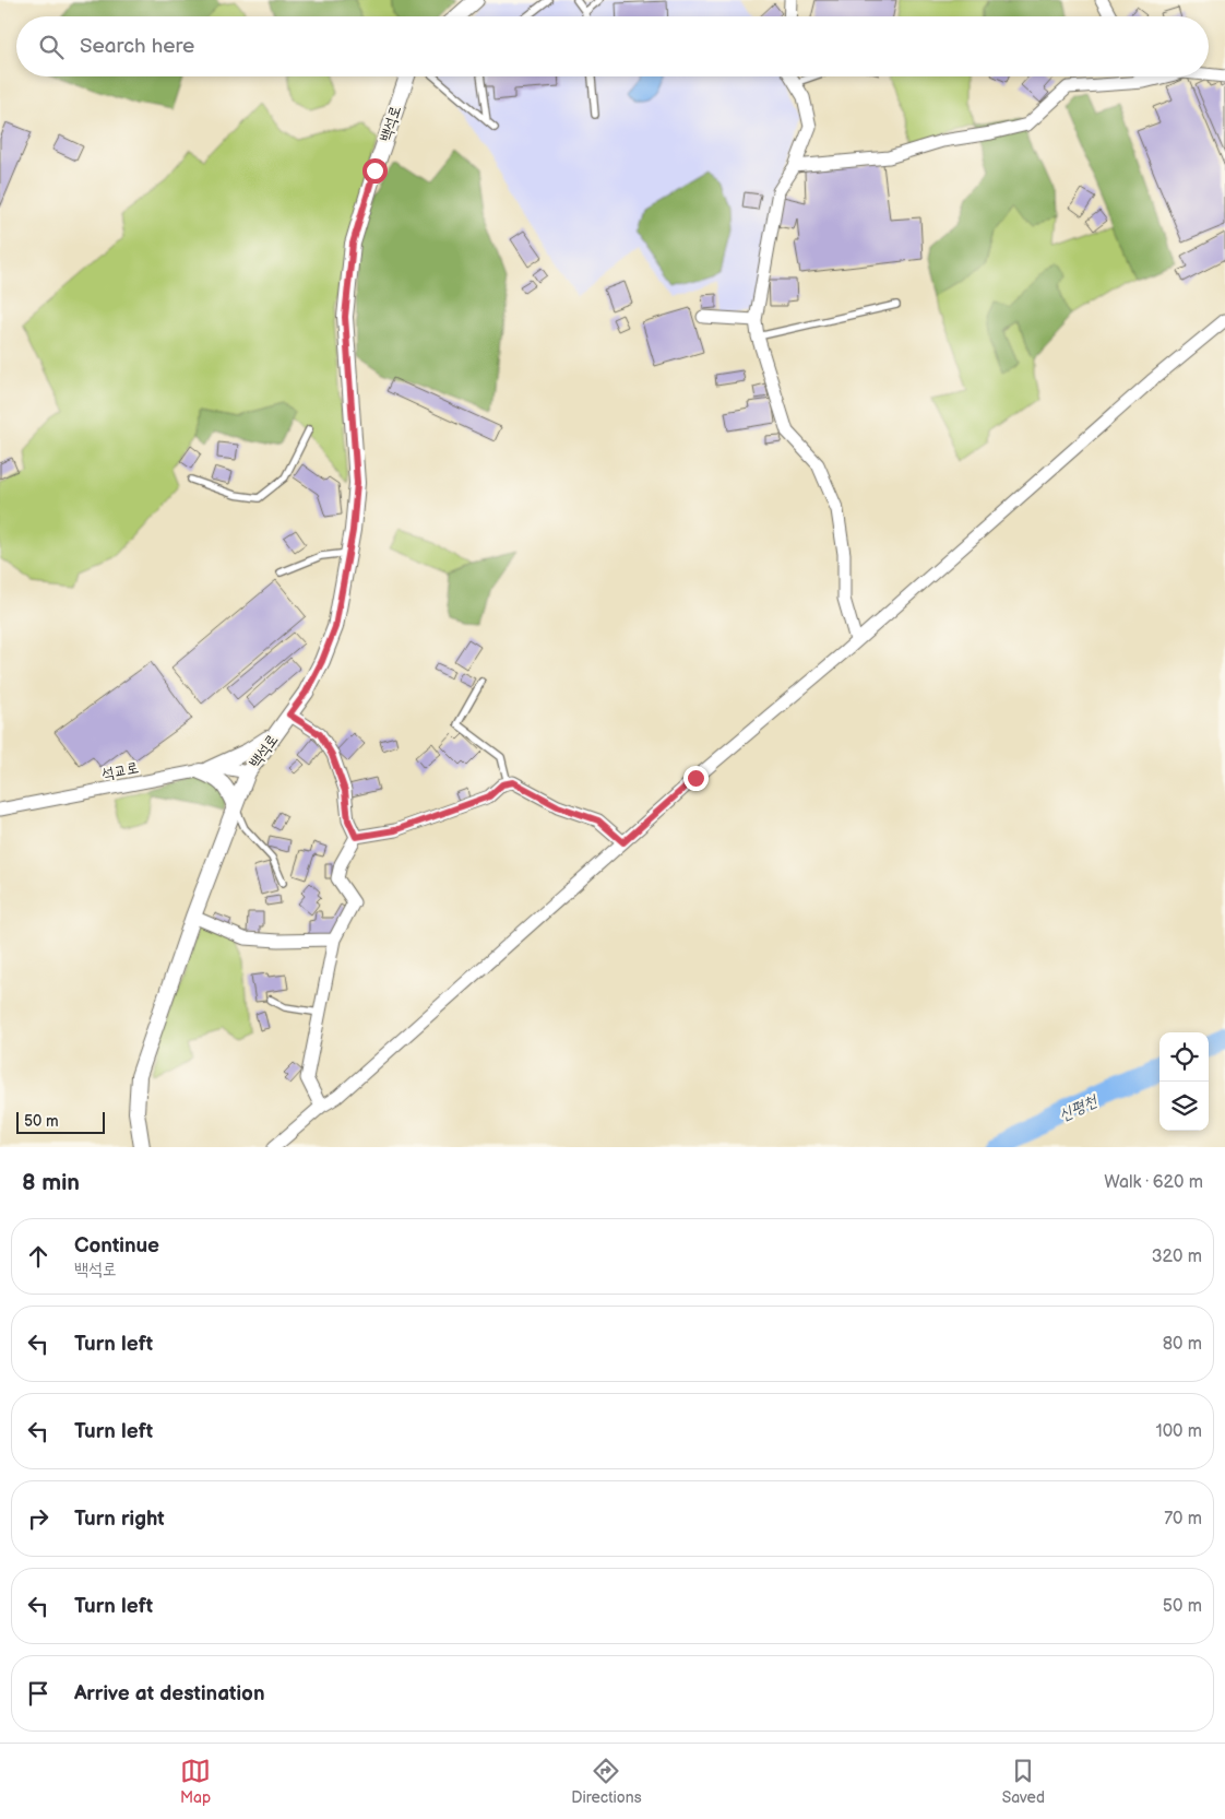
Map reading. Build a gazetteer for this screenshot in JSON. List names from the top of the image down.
{
  "streets": {
    "street": ["백석로", "석교로"]
  },
  "crossings": [
    ["백석로", "석교로"]
  ],
  "water": ["신평천"],
  "scale_bar": "50 m",
  "page": {
    "search": "Search here",
    "scale": "50 m",
    "heading": ["8 min", "Walk · 620 m"],
    "list": [
      ["Continue", "백석로", "320 m"],
      ["Turn left", "80 m"],
      ["Turn left", "100 m"],
      ["Turn right", "70 m"],
      ["Turn left", "50 m"],
      "Arrive at destination"
    ],
    "nav": ["Map", "Directions", "Saved"]
  }
}
